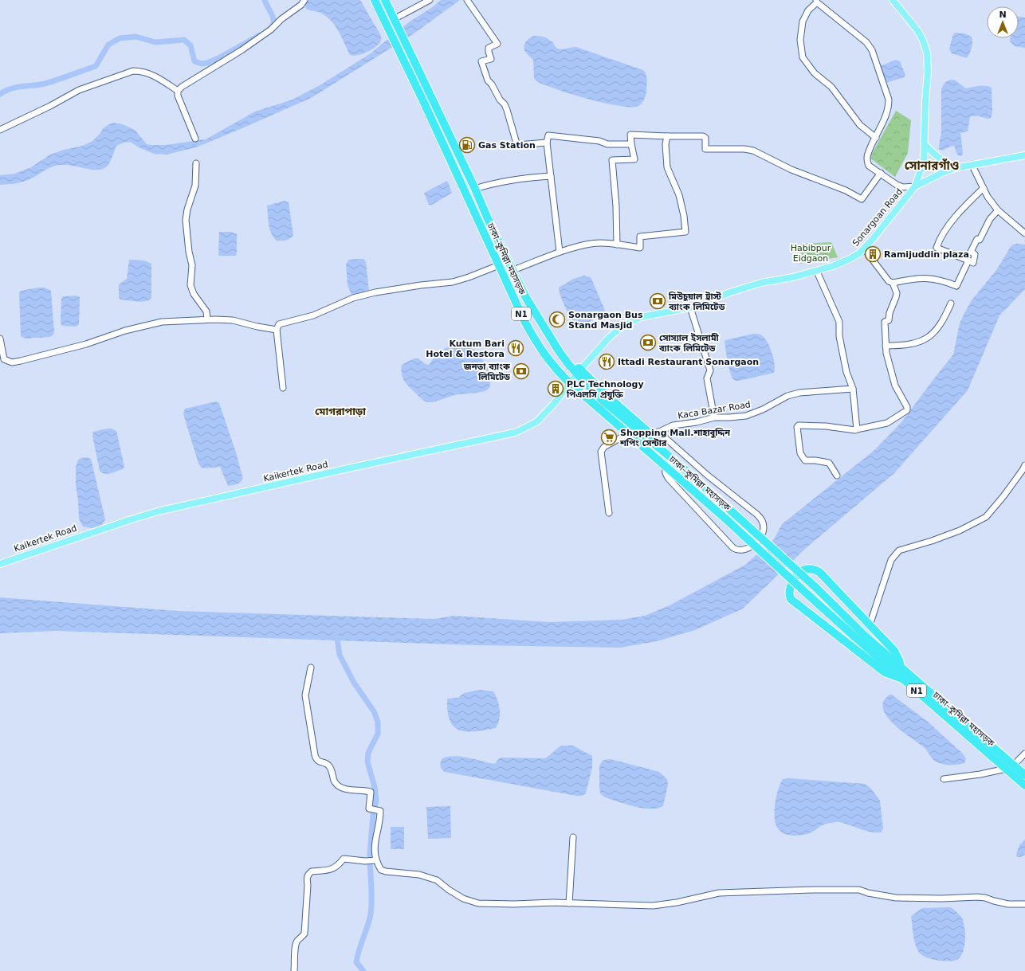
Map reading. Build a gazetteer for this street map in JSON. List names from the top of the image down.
{
  "streets": {
    "highway": ["ঢাকা–কুমিল্লা মহাসড়ক", "N1"],
    "main road": ["Sonargoan Road", "Kaikertek Road"],
    "street": ["Kaca Bazar Road"]
  },
  "crossings": [
    ["Sonargoan Road", "ঢাকা–কুমিল্লা মহাসড়ক"],
    ["Sonargoan Road", "Kaikertek Road"],
    ["ঢাকা–কুমিল্লা মহাসড়ক", "N1"],
    ["ঢাকা–কুমিল্লা মহাসড়ক", "Kaikertek Road"]
  ],
  "districts": ["সোনারগাঁও", "মোগরাপাড়া"],
  "parks": ["Habibpur Eidgaon"],
  "places": {
    "fuel station": ["Gas Station"],
    "building": ["Ramijuddin plaza", "PLC Technology পিএলসি প্রযুক্তি"],
    "bank": ["মিউচুয়াল ট্রাস্ট ব্যাংক লিমিটেড", "সোস্যাল ইসলামী ব্যাংক লিমিটেড", "জনতা ব্যাংক লিমিটেড"],
    "mosque": ["Sonargaon Bus Stand Masjid"],
    "restaurant": ["Kutum Bari Hotel & Restora", "Ittadi Restaurant Sonargaon"],
    "supermarket": ["Shopping Mall.শাহাবুদ্দিন শপিং সেন্টার"]
  },
  "north": "top"
}
